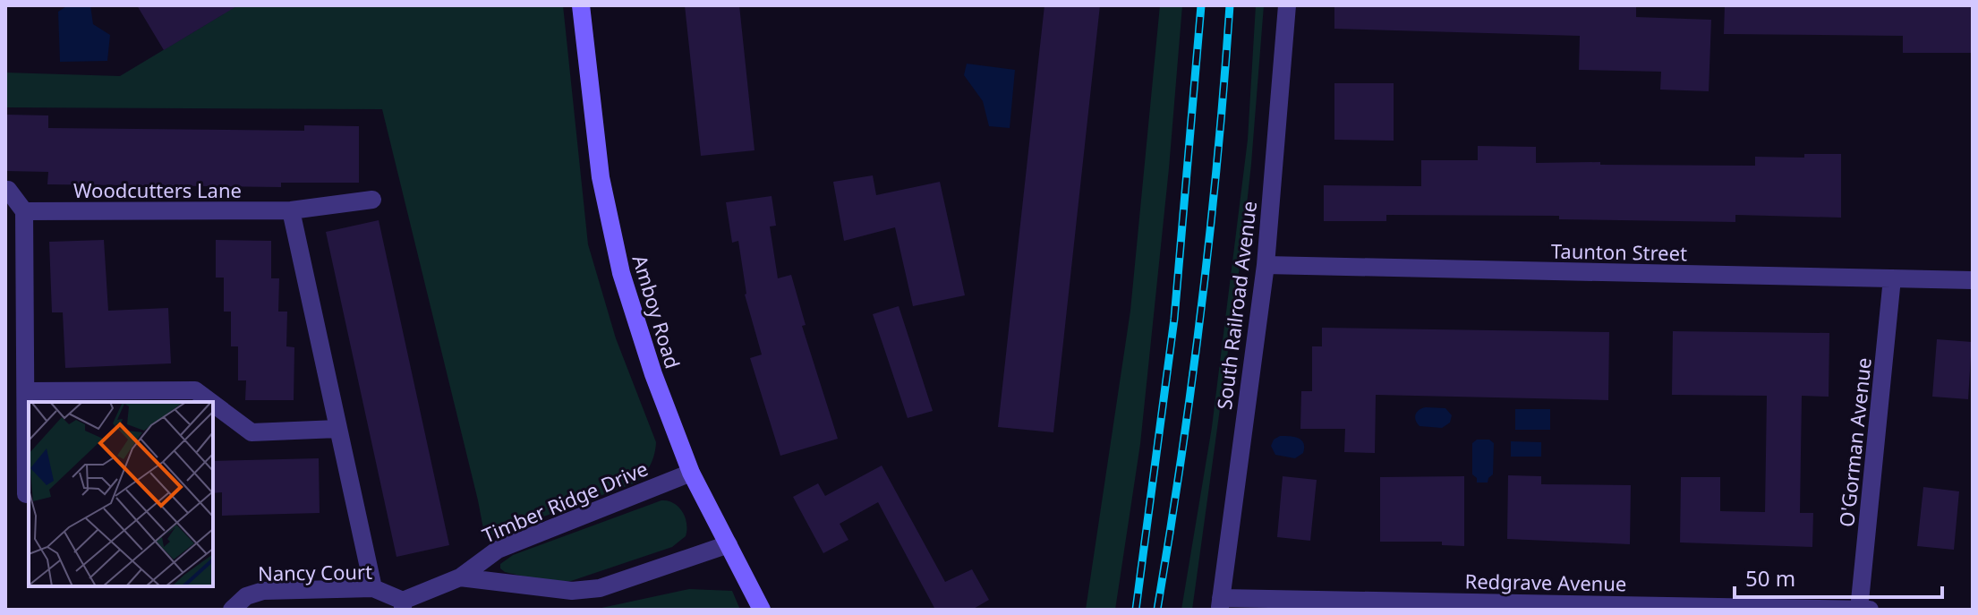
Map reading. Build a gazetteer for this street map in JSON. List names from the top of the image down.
{
  "streets": {
    "main road": ["Amboy Road"],
    "street": [
      "Woodcutters Lane",
      "Taunton Street",
      "South Railroad Avenue",
      "O'Gorman Avenue",
      "Timber Ridge Drive",
      "Nancy Court",
      "Redgrave Avenue"
    ]
  },
  "crossings": [
    ["Taunton Street", "South Railroad Avenue"],
    ["Taunton Street", "O'Gorman Avenue"],
    ["South Railroad Avenue", "Redgrave Avenue"],
    ["Amboy Road", "Timber Ridge Drive"],
    ["O'Gorman Avenue", "Redgrave Avenue"],
    ["Timber Ridge Drive", "Nancy Court"]
  ],
  "scale_bar": "50 m"
}
